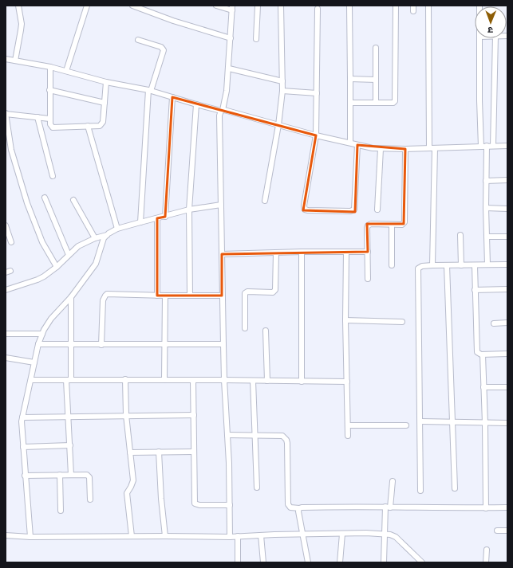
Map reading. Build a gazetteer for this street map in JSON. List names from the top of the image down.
{
  "north": "bottom"
}
